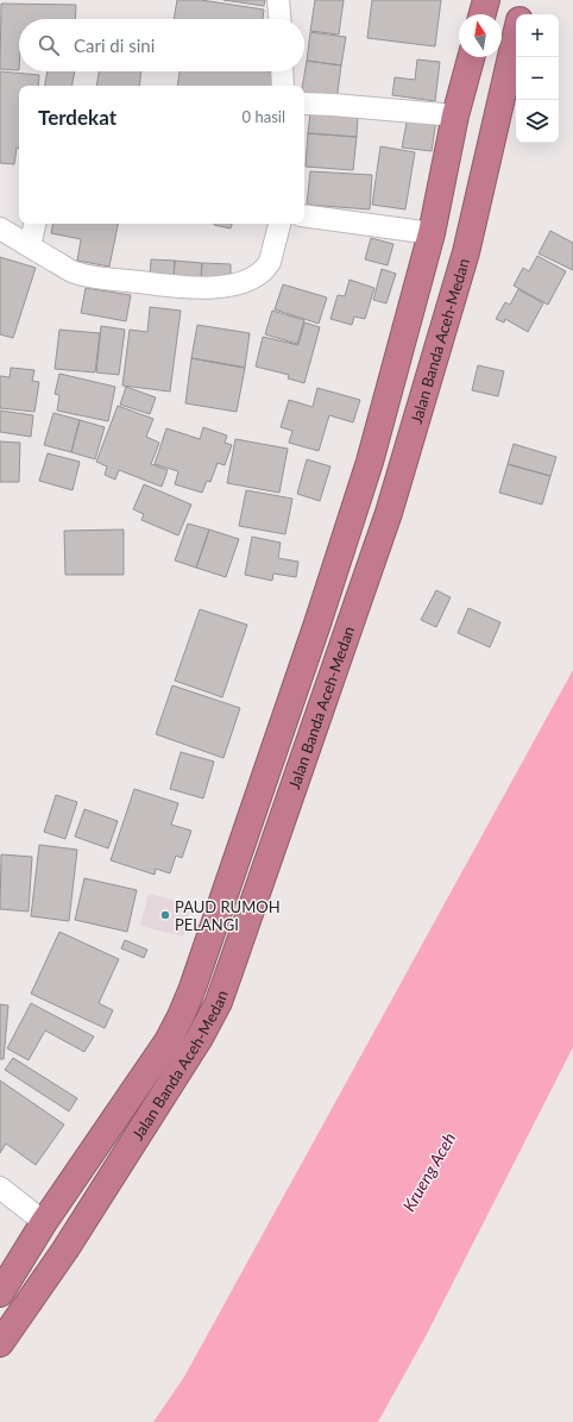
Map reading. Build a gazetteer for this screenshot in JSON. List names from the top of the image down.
{
  "streets": {
    "highway": ["Jalan Banda Aceh-Medan"]
  },
  "water": ["Krueng Aceh"],
  "places": ["PAUD RUMOH PELANGI"],
  "north": "top",
  "page": {
    "map_buttons": ["+", "−"],
    "search": "Cari di sini",
    "heading": ["Terdekat", "0 hasil"]
  }
}
